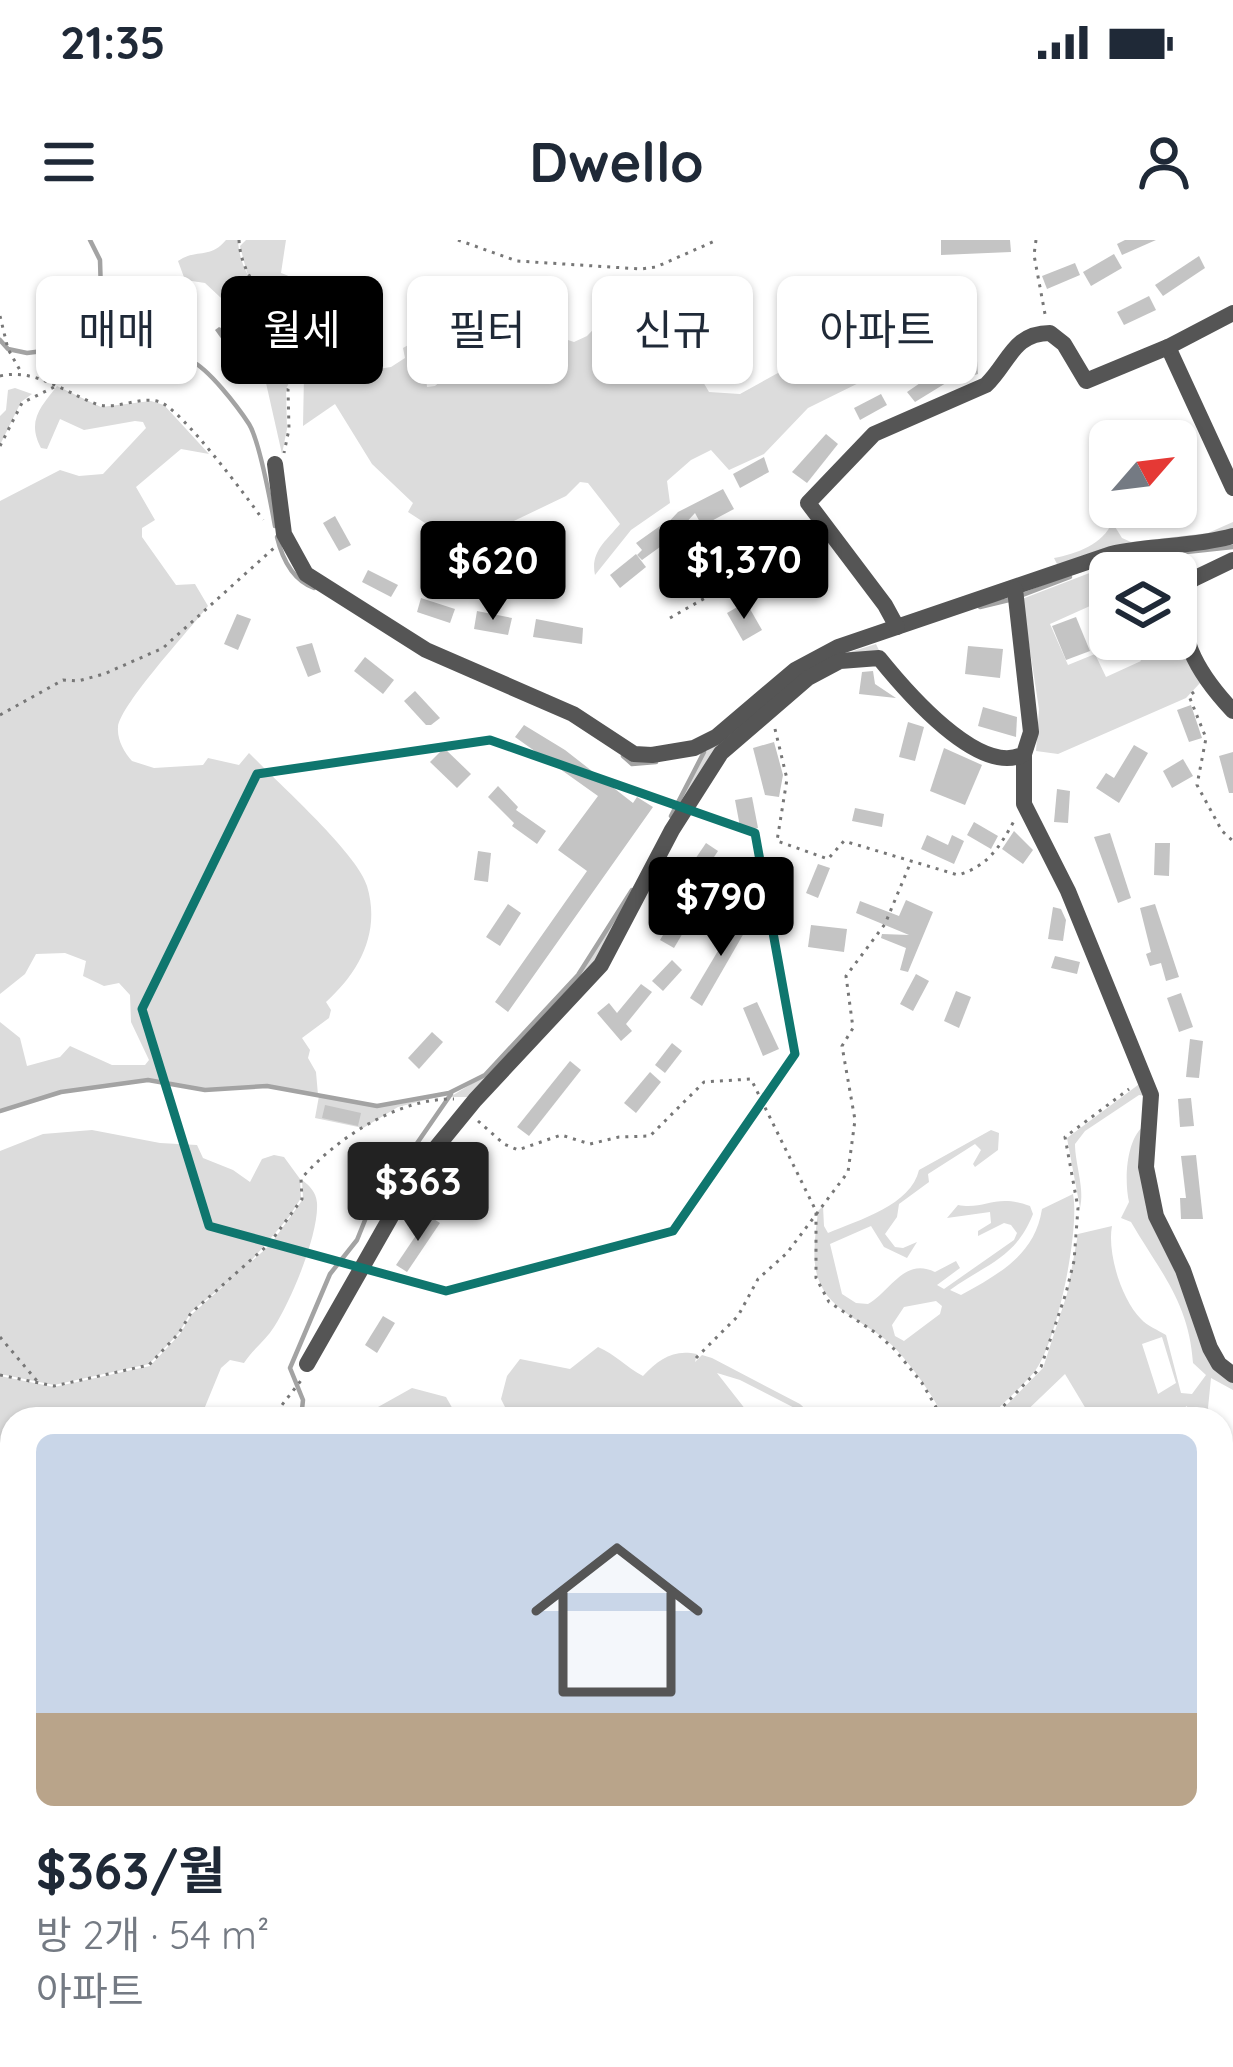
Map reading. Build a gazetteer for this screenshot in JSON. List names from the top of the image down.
{
  "north": "top right",
  "page": {
    "status": "21:35",
    "header": "Dwello",
    "chip": [
      "매매",
      "월세",
      "필터",
      "신규",
      "아파트"
    ],
    "price": [
      "$1,370",
      "$620",
      "$790",
      "$363"
    ],
    "list": [
      {
        "name": "$363/월",
        "note": "방 2개 · 54 m² · 아파트"
      }
    ]
  }
}
